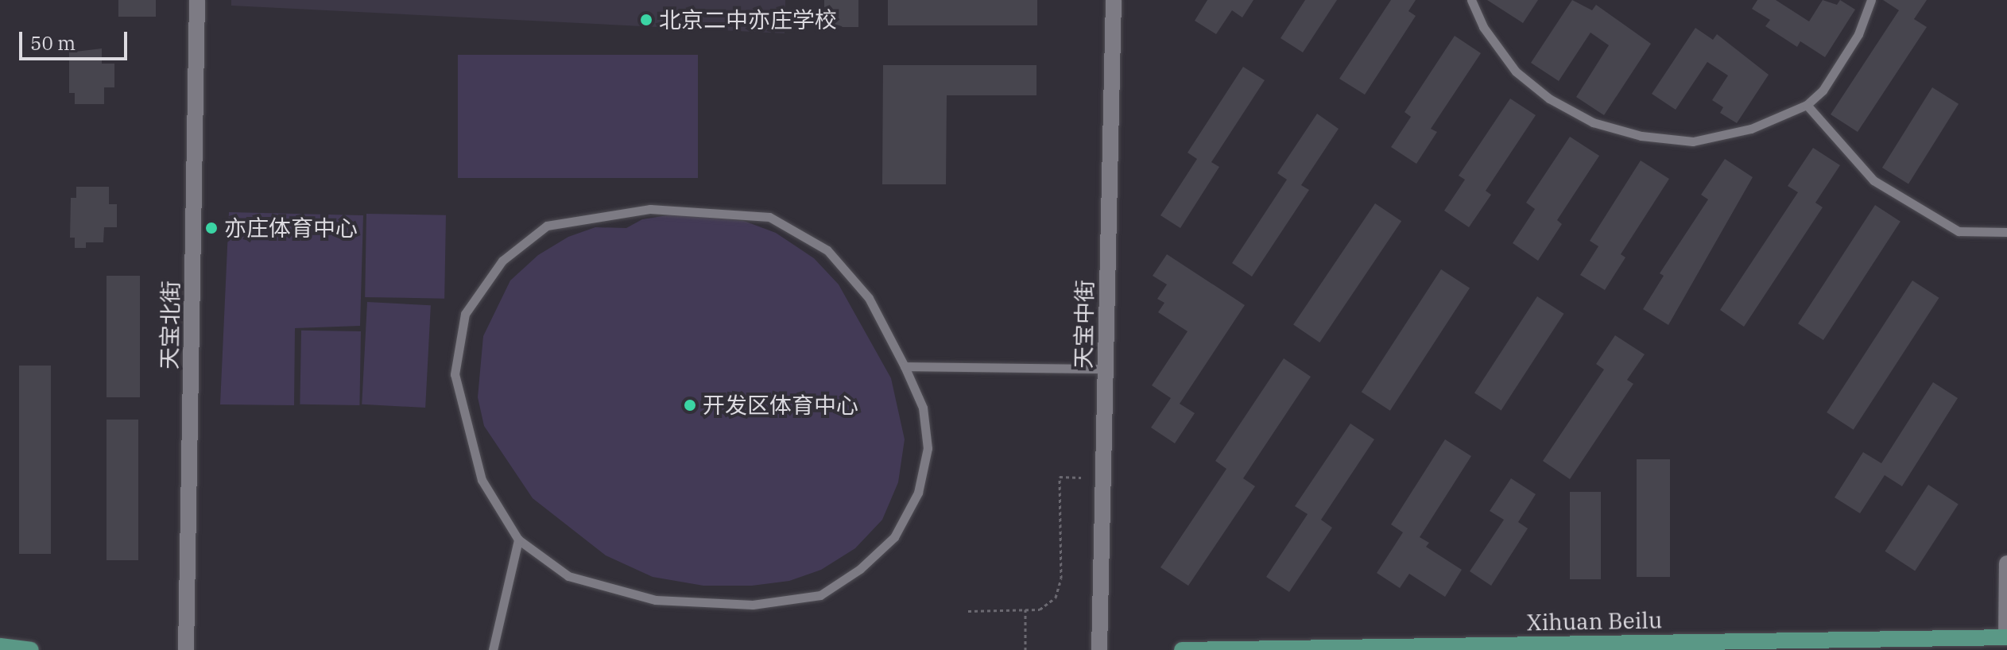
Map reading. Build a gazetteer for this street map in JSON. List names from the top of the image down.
{
  "streets": {
    "main road": ["Xihuan Beilu"],
    "street": ["天宝中街", "天宝北街"]
  },
  "places": ["北京二中亦庄学校", "亦庄体育中心", "开发区体育中心"],
  "scale_bar": "50 m"
}
